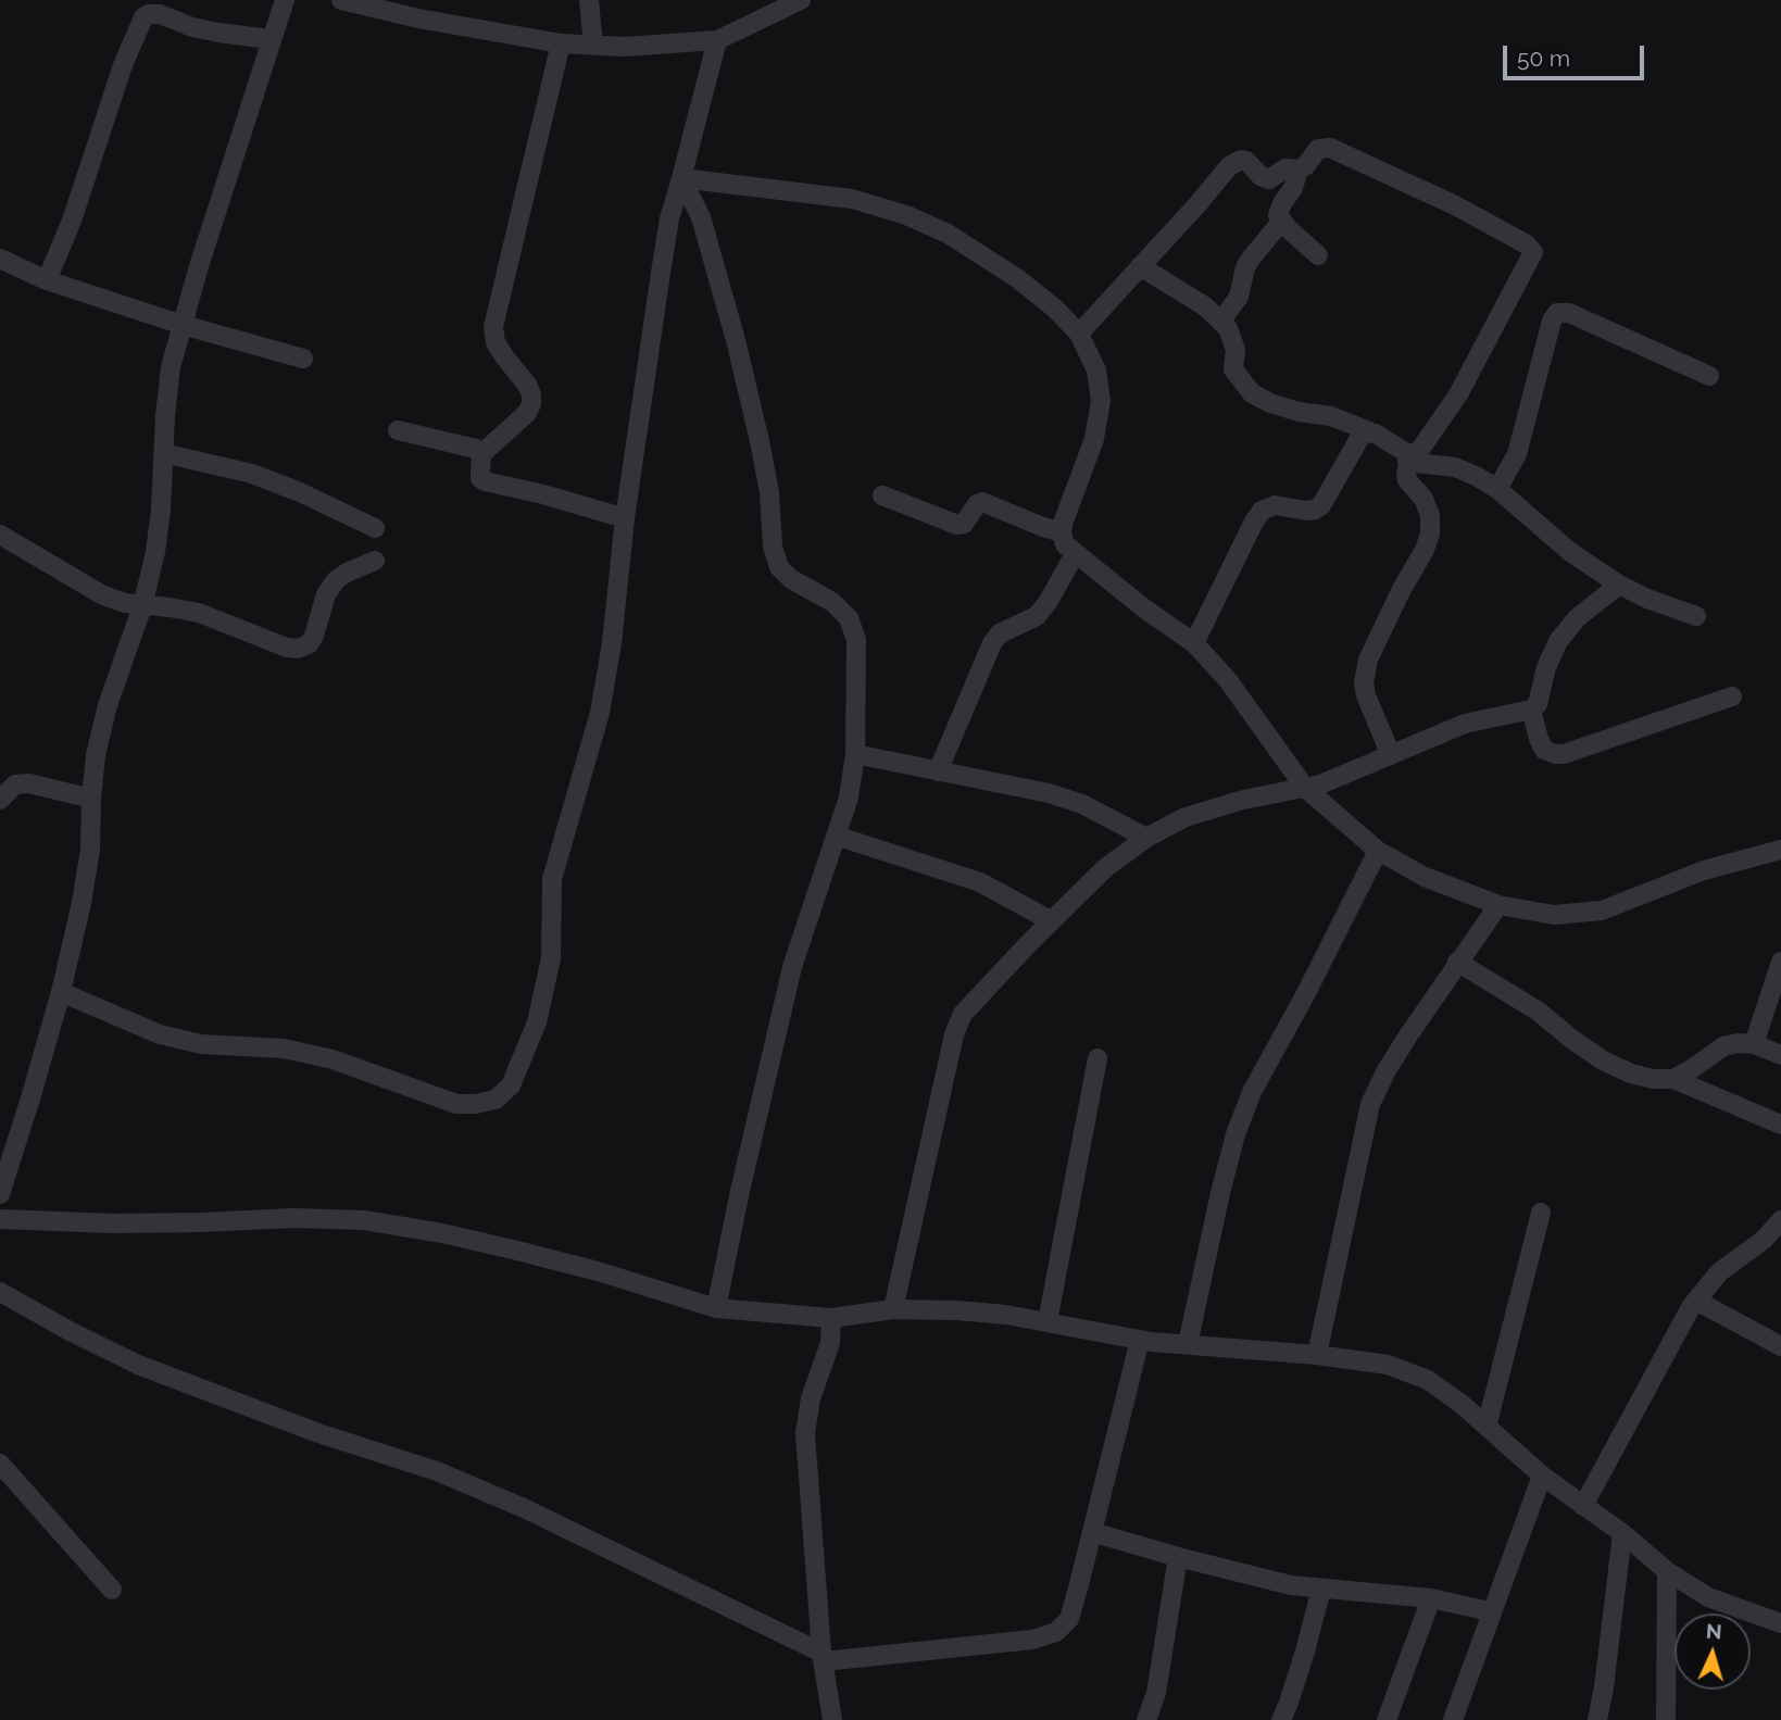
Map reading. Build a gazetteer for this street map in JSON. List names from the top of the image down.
{
  "scale_bar": "50 m",
  "north": "top"
}
